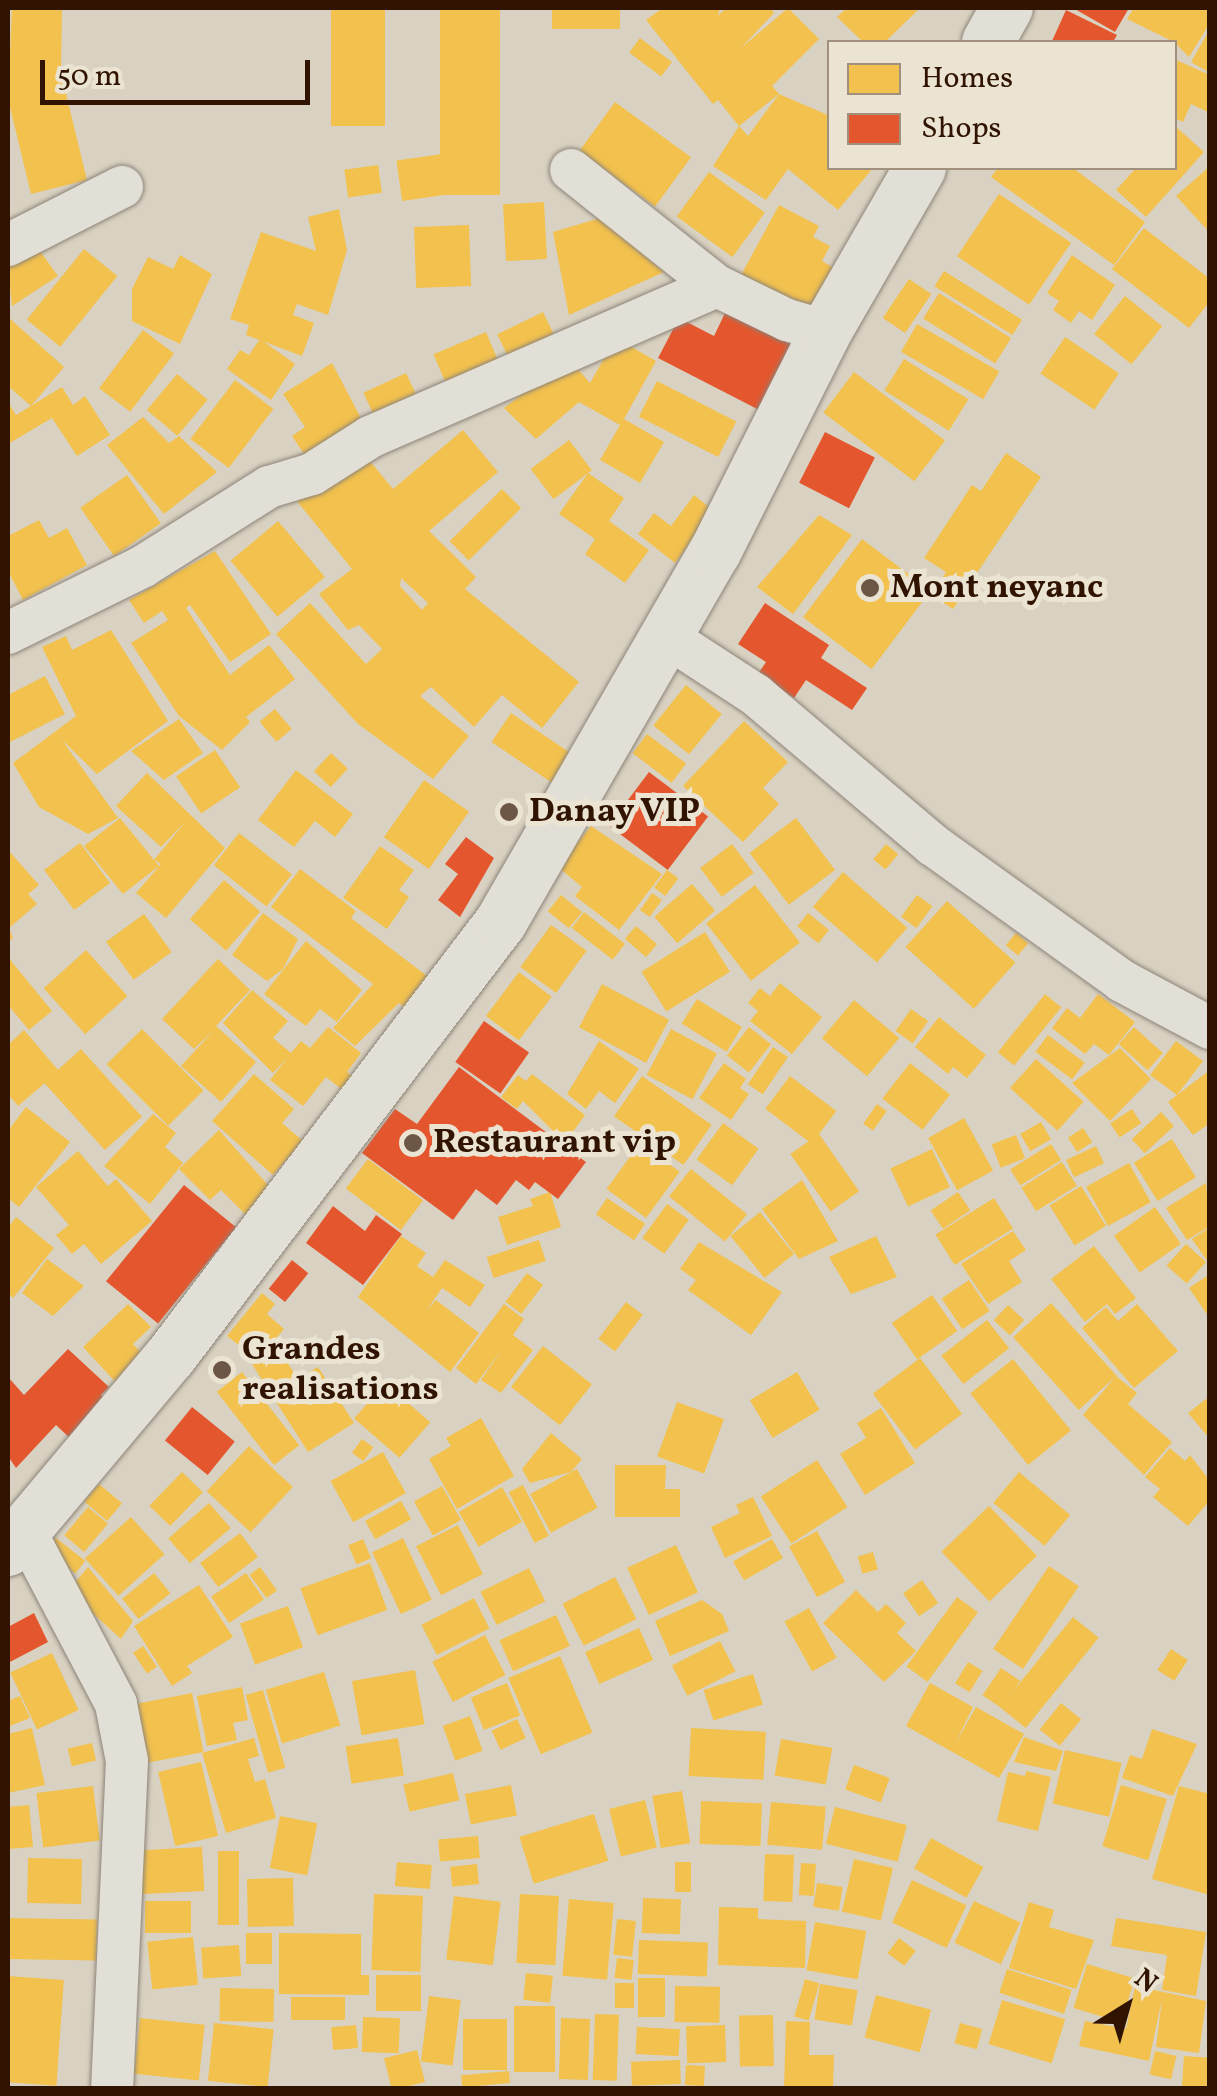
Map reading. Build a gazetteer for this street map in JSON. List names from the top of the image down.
{
  "places": [
    "Mont neyanc",
    "Danay VIP",
    "Restaurant vip",
    "Grandes realisations"
  ],
  "legend": ["Homes", "Shops"],
  "scale_bar": "50 m",
  "north": "top right"
}
